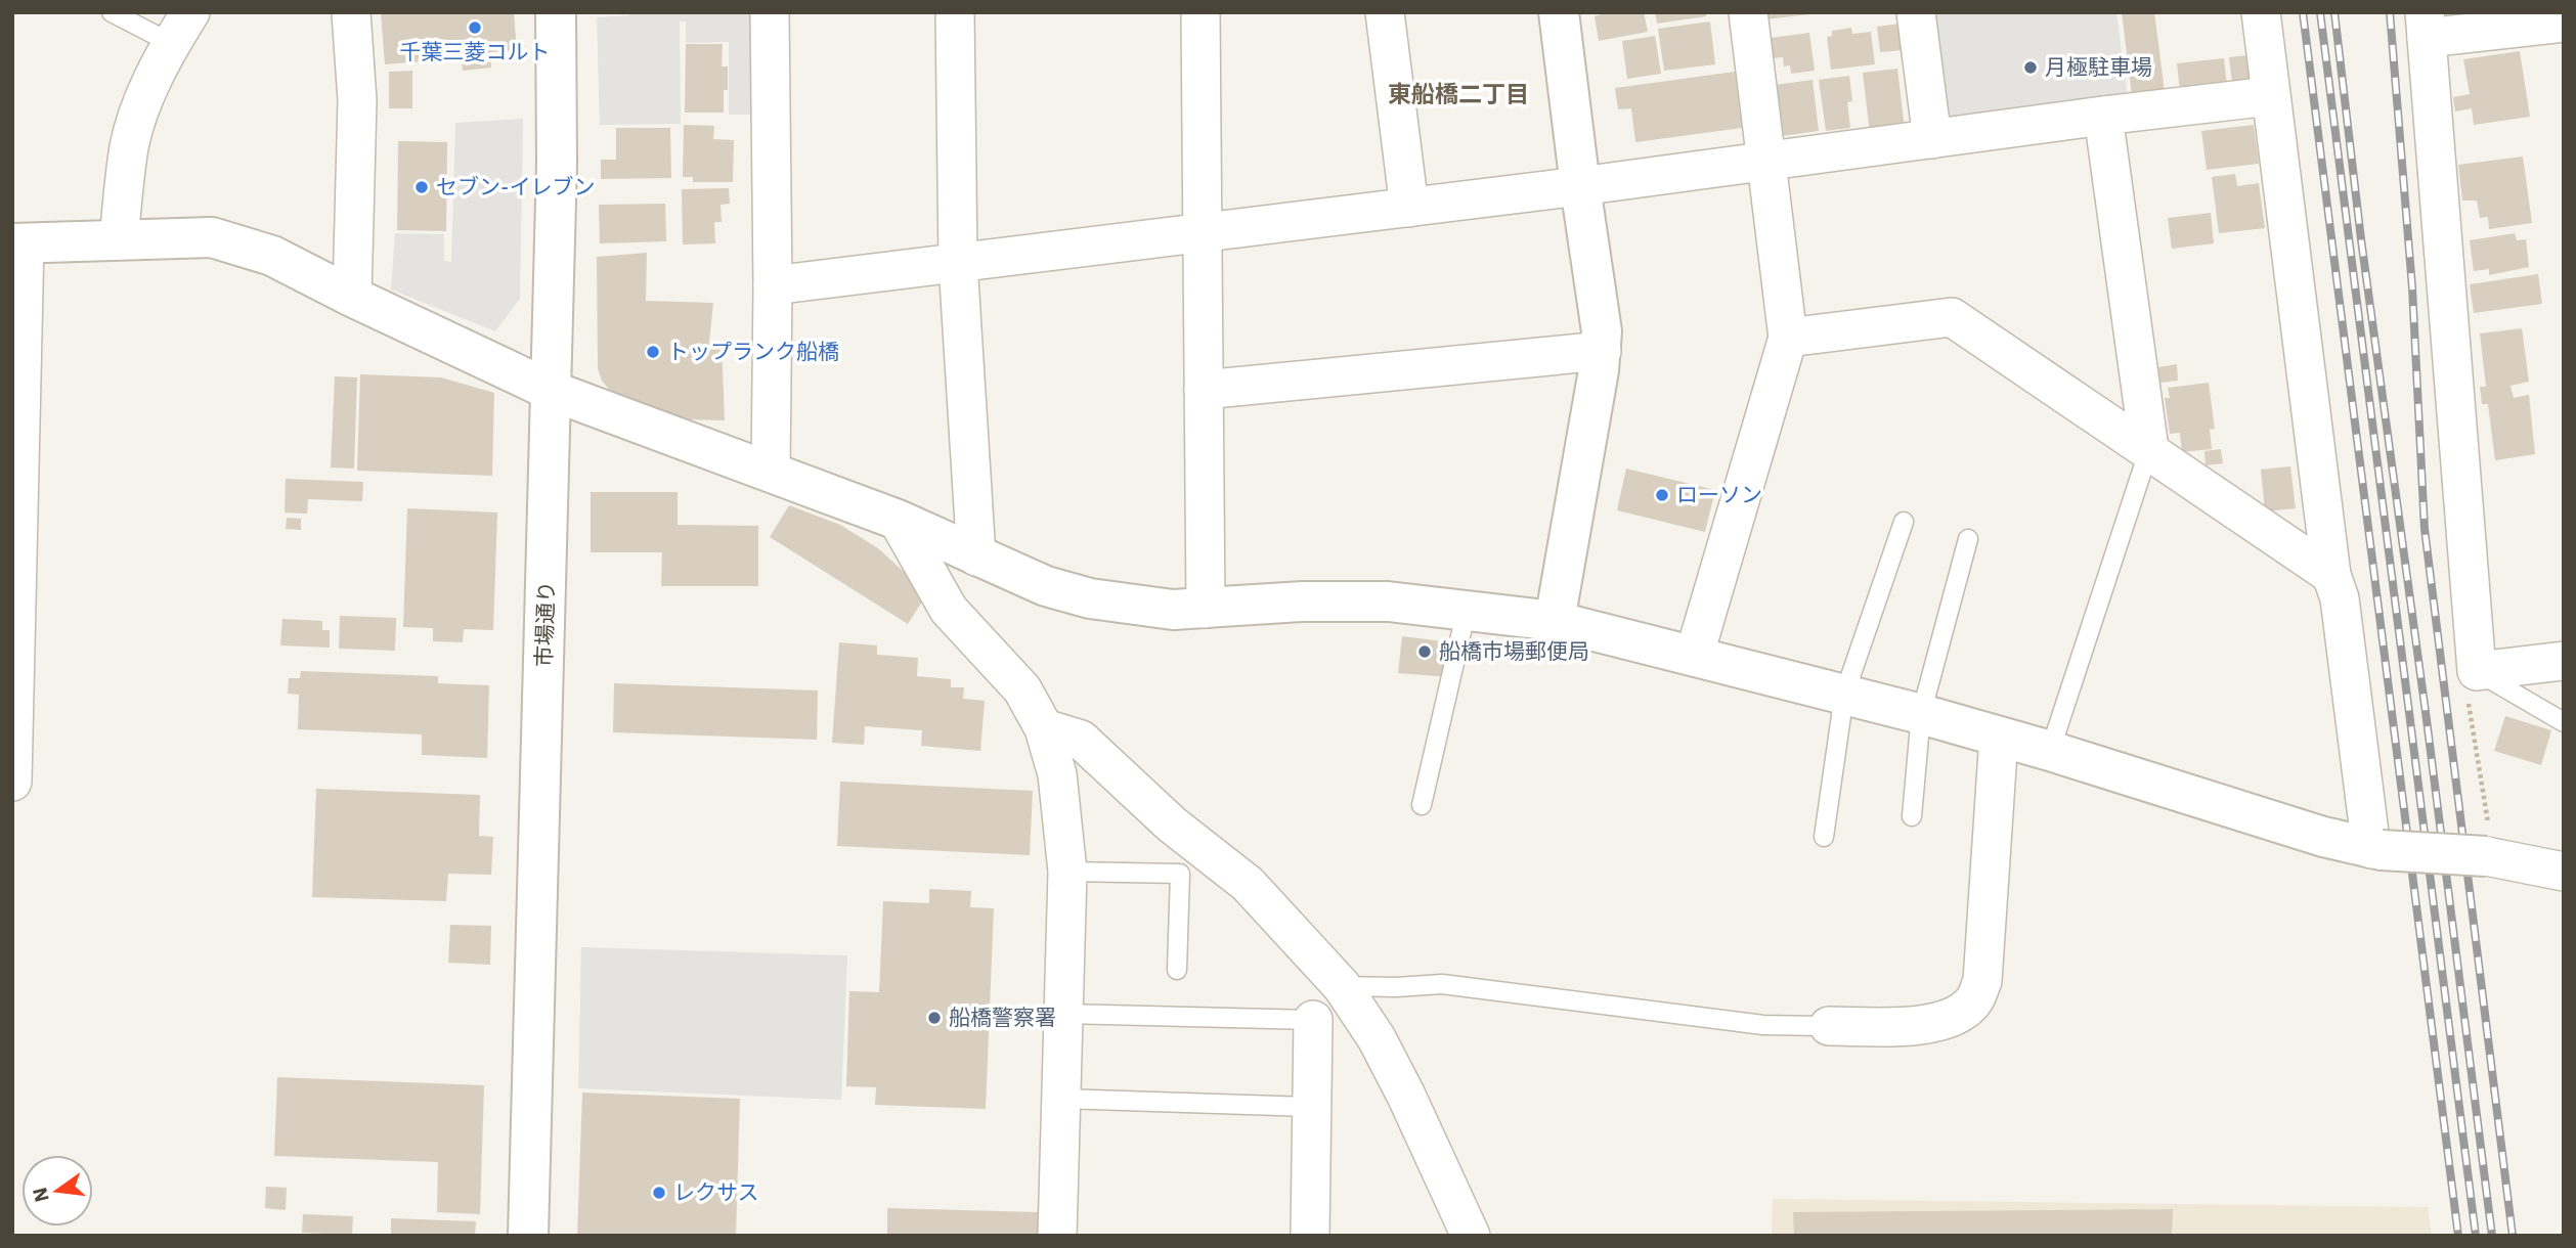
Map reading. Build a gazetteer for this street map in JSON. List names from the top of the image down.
{
  "streets": {
    "street": ["市場通り"]
  },
  "districts": ["東船橋二丁目"],
  "places": [
    "千葉三菱コルト",
    "月極駐車場",
    "セブン-イレブン",
    "トップランク船橋",
    "ローソン",
    "船橋市場郵便局",
    "船橋警察署",
    "レクサス"
  ],
  "north": "left"
}
